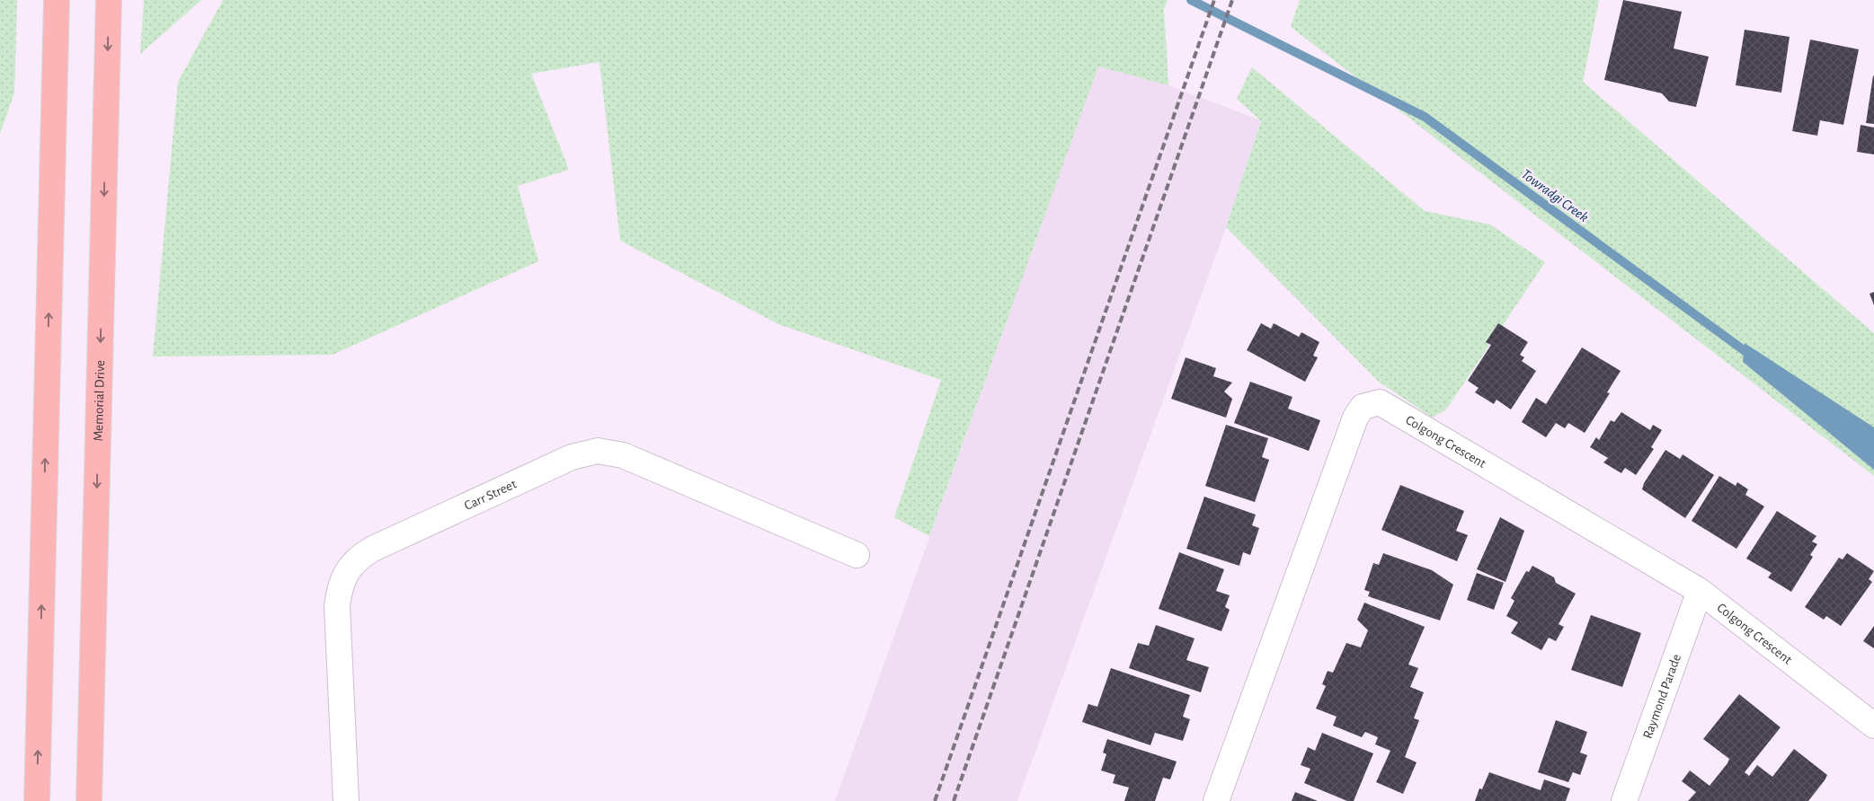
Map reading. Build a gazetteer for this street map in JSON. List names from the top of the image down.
{
  "streets": {
    "main road": ["Memorial Drive"],
    "street": ["Colgong Crescent", "Carr Street", "Raymond Parade"]
  },
  "crossings": [
    ["Colgong Crescent", "Raymond Parade"]
  ],
  "water": ["Towradgi Creek"]
}
